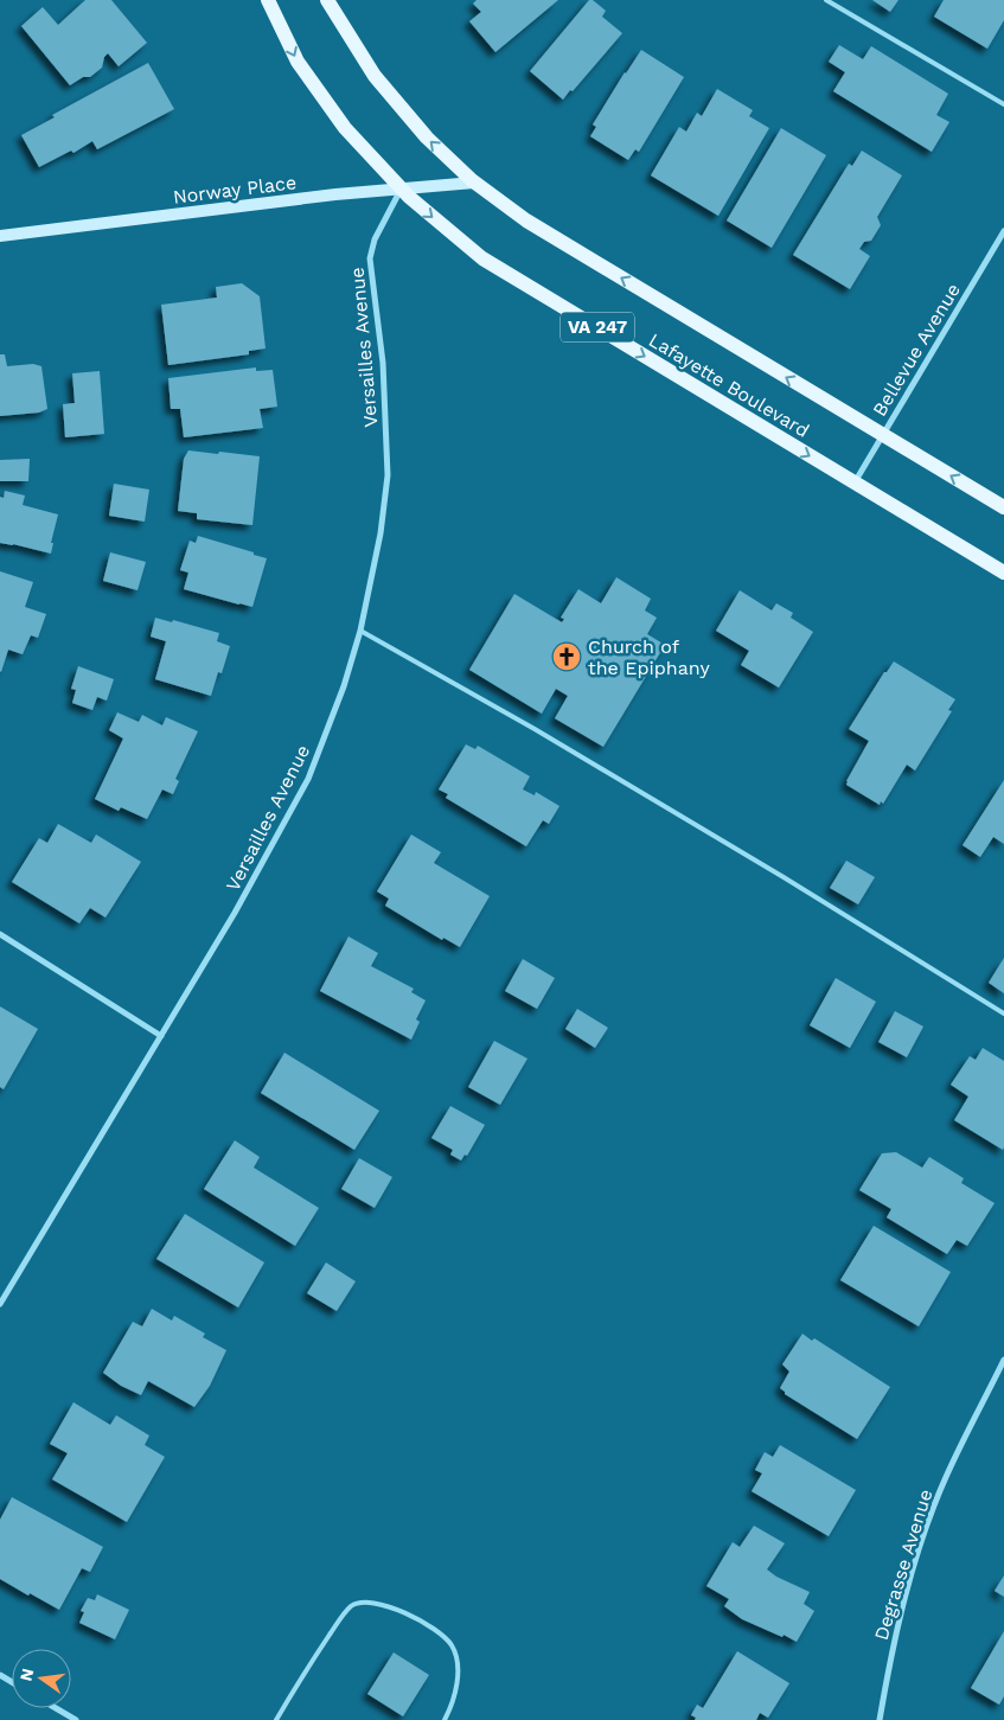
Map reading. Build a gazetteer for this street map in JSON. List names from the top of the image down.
{
  "streets": {
    "main road": ["VA 247", "Lafayette Boulevard"],
    "street": [
      "Norway Place",
      "Versailles Avenue",
      "Bellevue Avenue",
      "Degrasse Avenue"
    ]
  },
  "crossings": [
    ["Norway Place", "Versailles Avenue"],
    ["Norway Place", "Lafayette Boulevard"],
    ["Versailles Avenue", "Lafayette Boulevard"],
    ["Bellevue Avenue", "Lafayette Boulevard"]
  ],
  "places": {
    "church": ["Church of the Epiphany"]
  },
  "north": "left"
}
